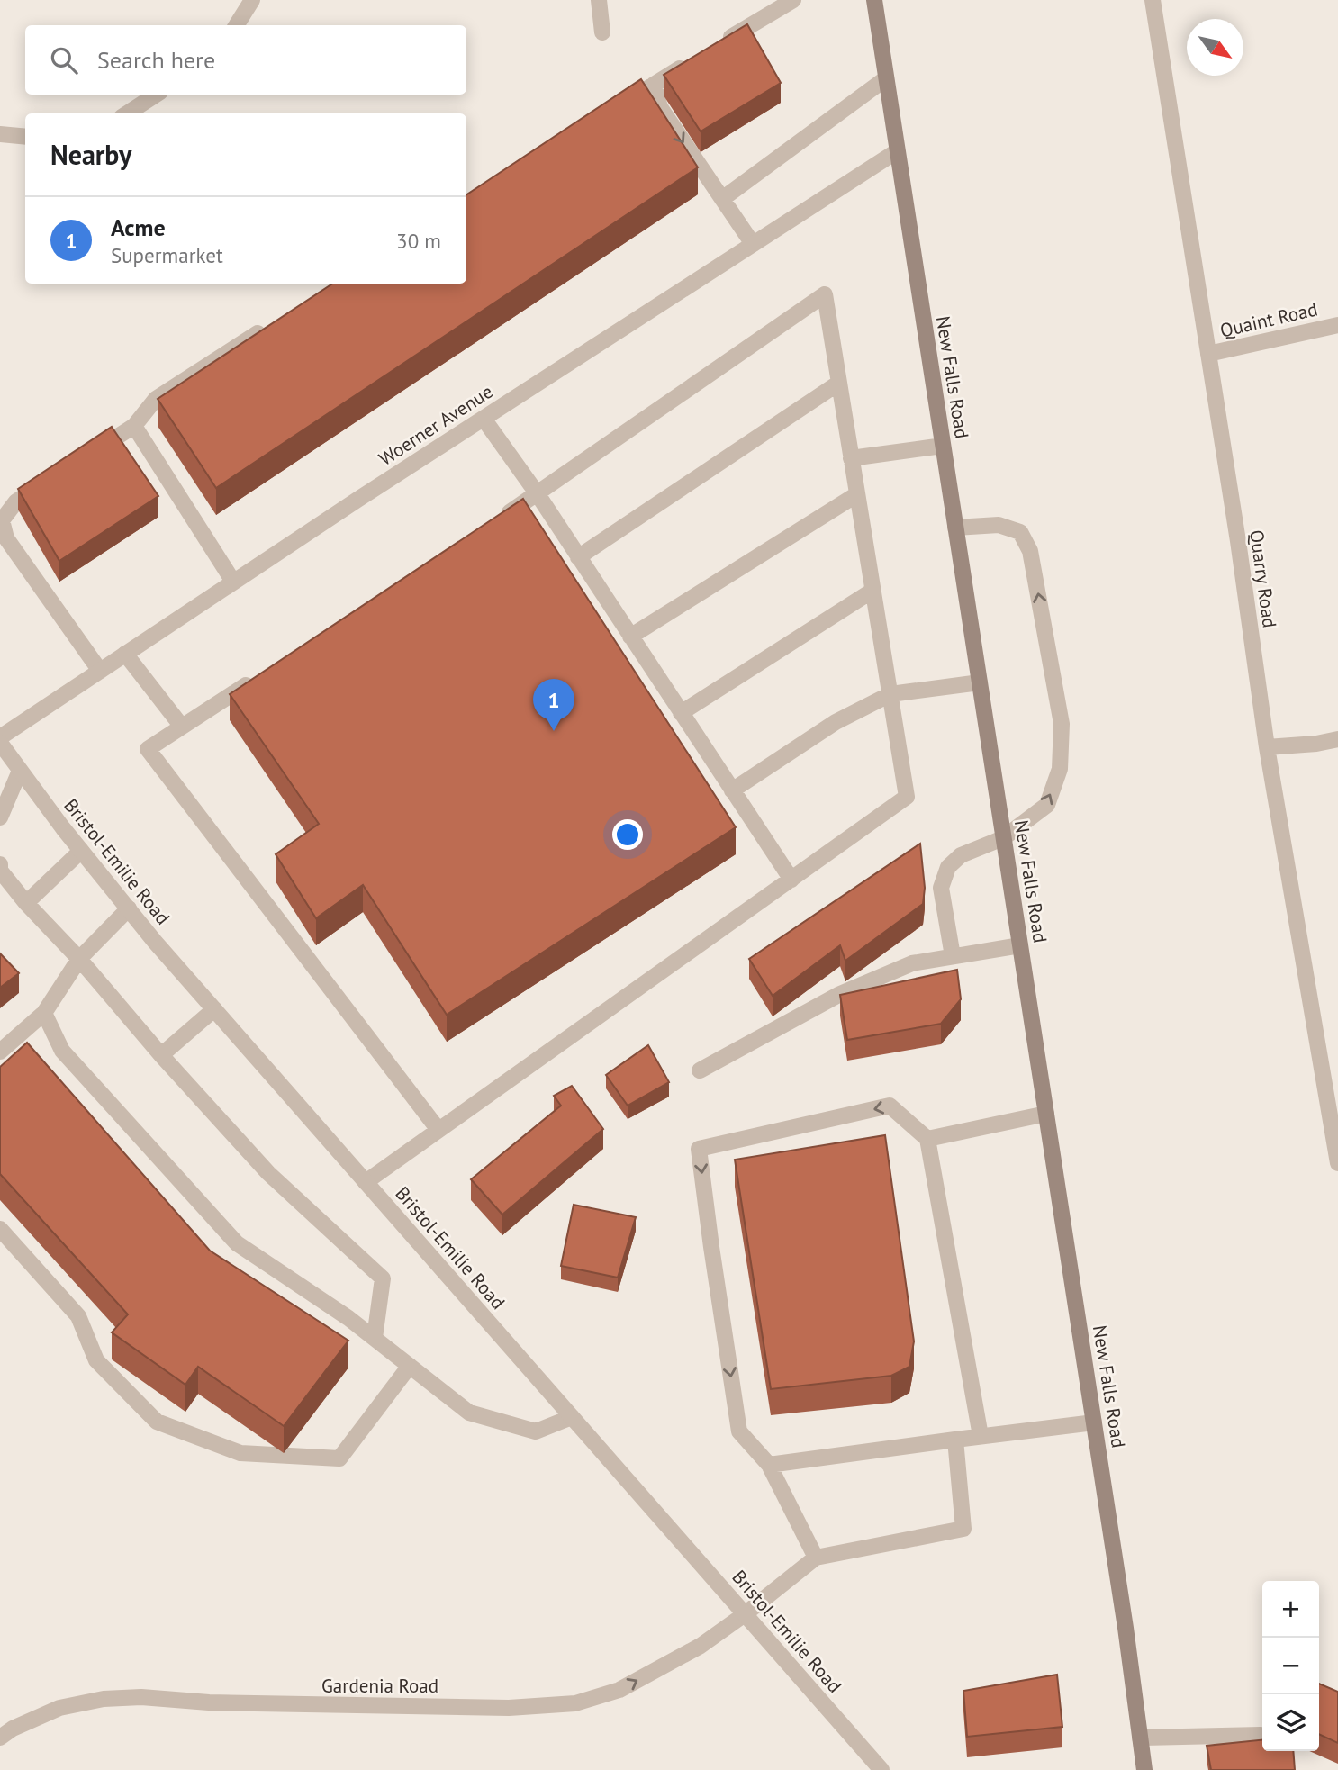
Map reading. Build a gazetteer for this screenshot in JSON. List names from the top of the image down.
{
  "streets": {
    "main road": ["New Falls Road"],
    "street": [
      "Quaint Road",
      "Woerner Avenue",
      "Quarry Road",
      "Bristol-Emilie Road",
      "Gardenia Road"
    ]
  },
  "crossings": [
    ["Quaint Road", "Quarry Road"],
    ["New Falls Road", "Woerner Avenue"],
    ["Bristol-Emilie Road", "Gardenia Road"]
  ],
  "one_way": ["Gardenia Road"],
  "north": "bottom right",
  "page": {
    "search": "Search here",
    "heading": "Nearby",
    "list": [
      {
        "mark": "1",
        "name": "Acme",
        "note": "Supermarket",
        "value": "30 m"
      }
    ],
    "pins": "1",
    "map_buttons": ["+", "−"]
  }
}
